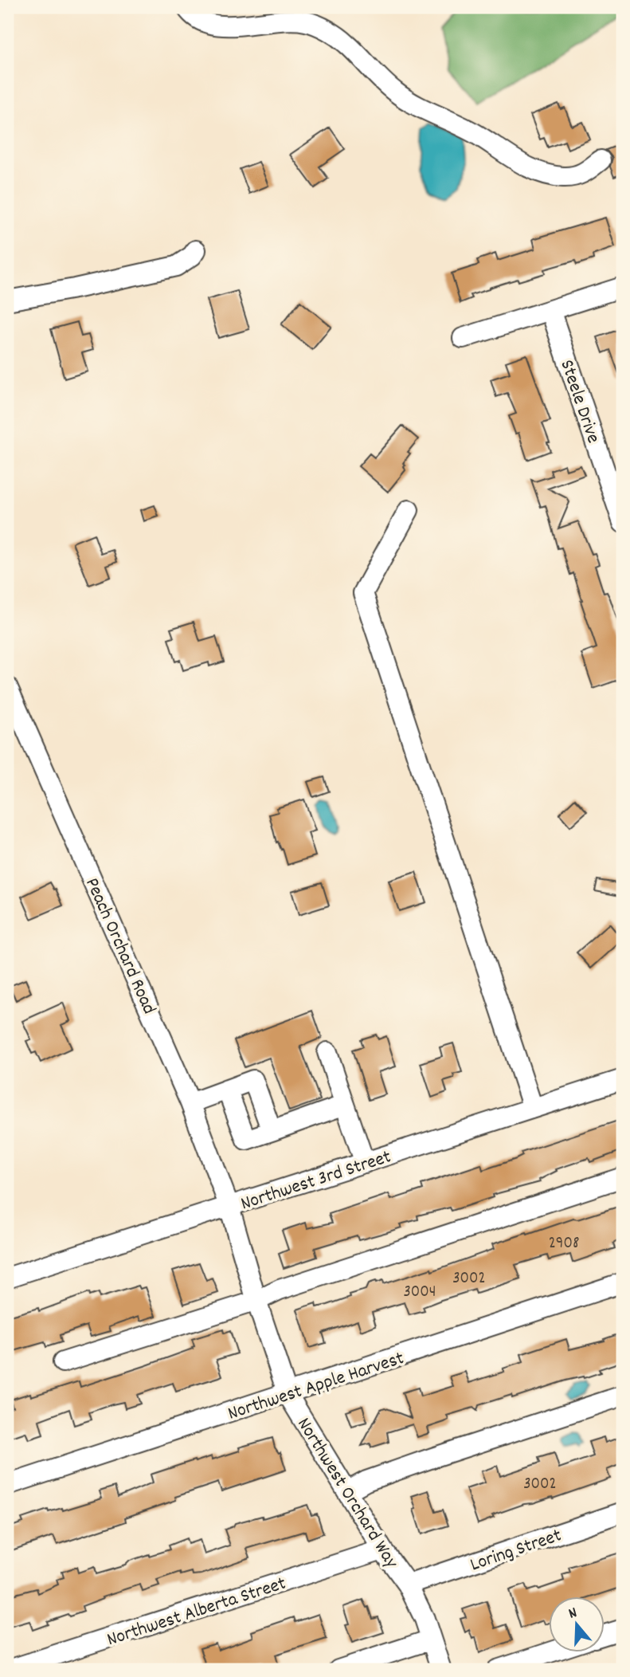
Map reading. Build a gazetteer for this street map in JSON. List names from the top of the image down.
{
  "streets": {
    "street": [
      "Steele Drive",
      "Peach Orchard Road",
      "Northwest 3rd Street",
      "Northwest Apple Harvest",
      "Northwest Orchard Way",
      "Loring Street",
      "Northwest Alberta Street"
    ]
  },
  "crossings": [
    ["Peach Orchard Road", "Northwest 3rd Street"],
    ["Peach Orchard Road", "Northwest Orchard Way"],
    ["Northwest 3rd Street", "Northwest Orchard Way"],
    ["Northwest Apple Harvest", "Northwest Orchard Way"],
    ["Northwest Orchard Way", "Loring Street"],
    ["Northwest Orchard Way", "Northwest Alberta Street"]
  ],
  "house_numbers": [
    "2908",
    "3002",
    "3004",
    "3002"
  ],
  "north": "top"
}
